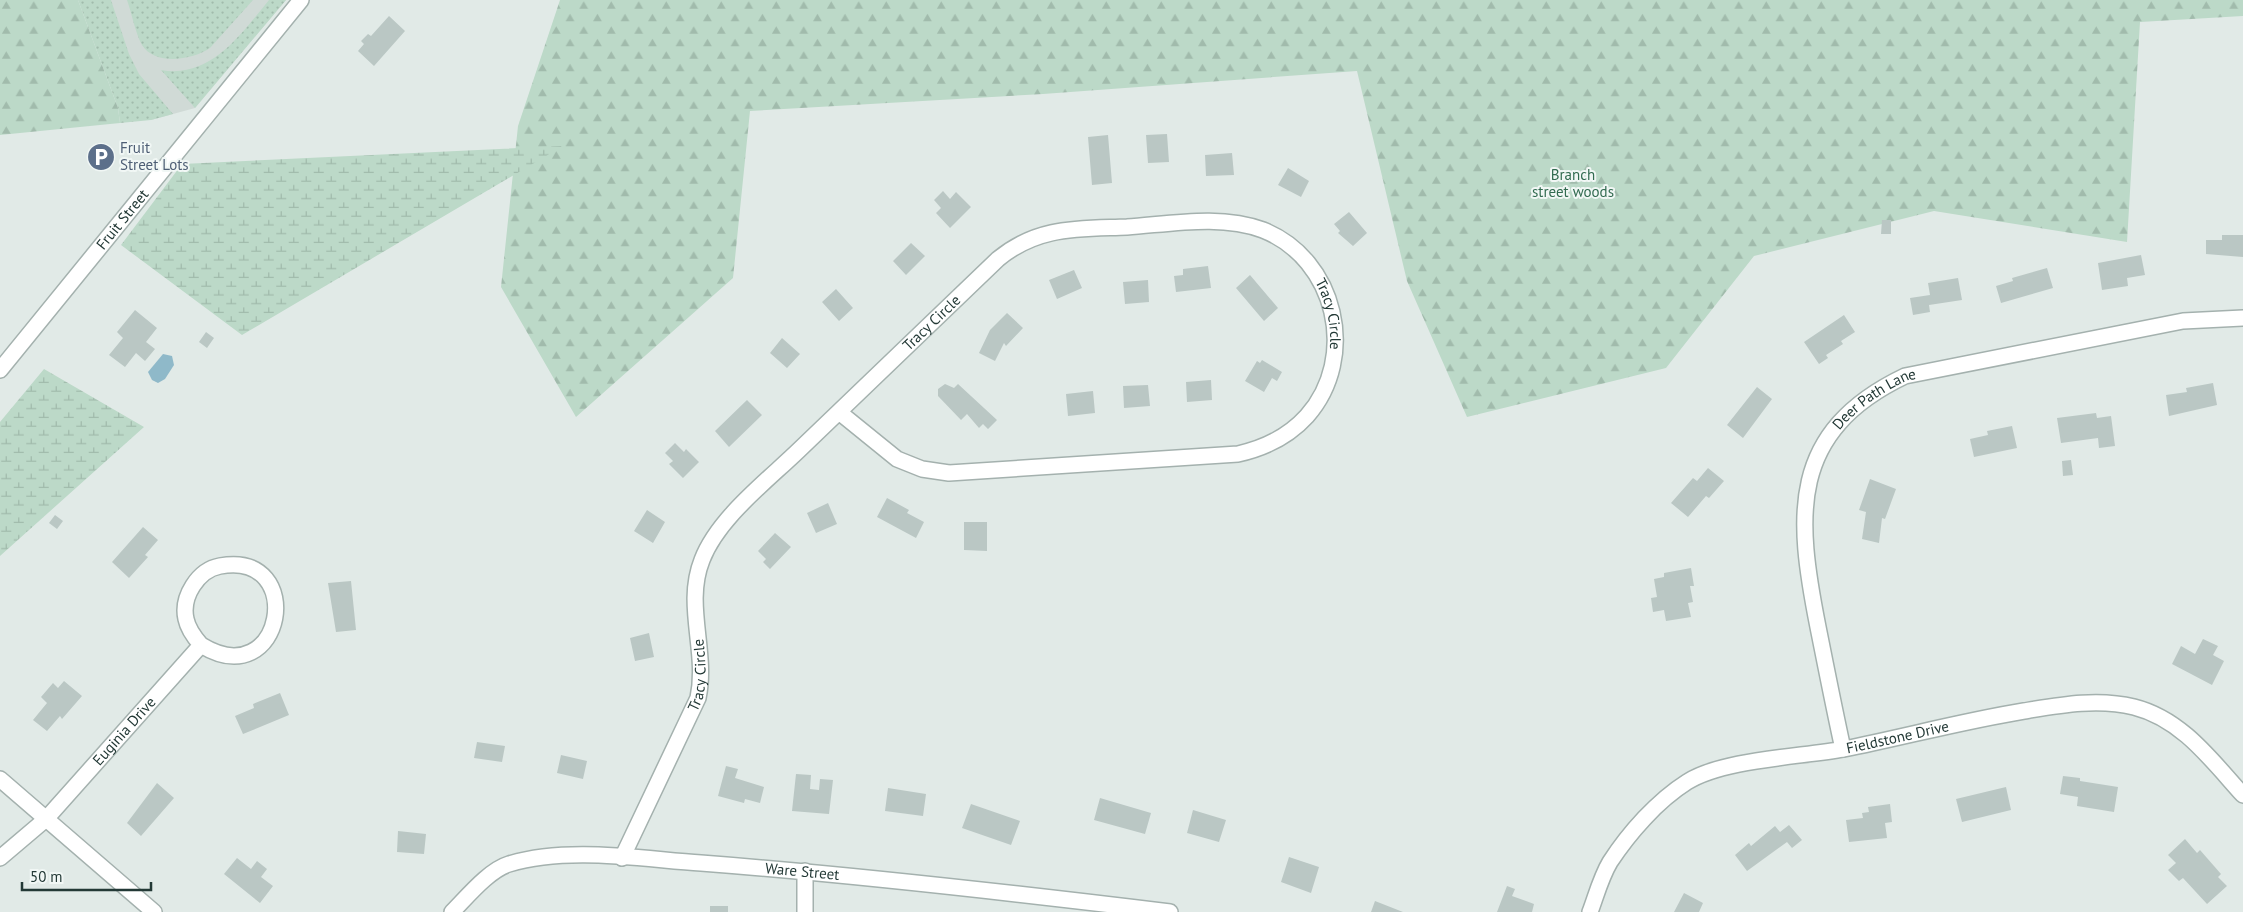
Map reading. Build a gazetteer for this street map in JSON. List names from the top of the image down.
{
  "streets": {
    "street": [
      "Fruit Street",
      "Tracy Circle",
      "Deer Path Lane",
      "Euginia Drive",
      "Fieldstone Drive",
      "Ware Street"
    ]
  },
  "crossings": [
    ["Tracy Circle", "Ware Street"],
    ["Deer Path Lane", "Fieldstone Drive"]
  ],
  "parks": ["Branch street woods"],
  "places": {
    "parking": ["Fruit Street Lots"]
  },
  "scale_bar": "50 m"
}
